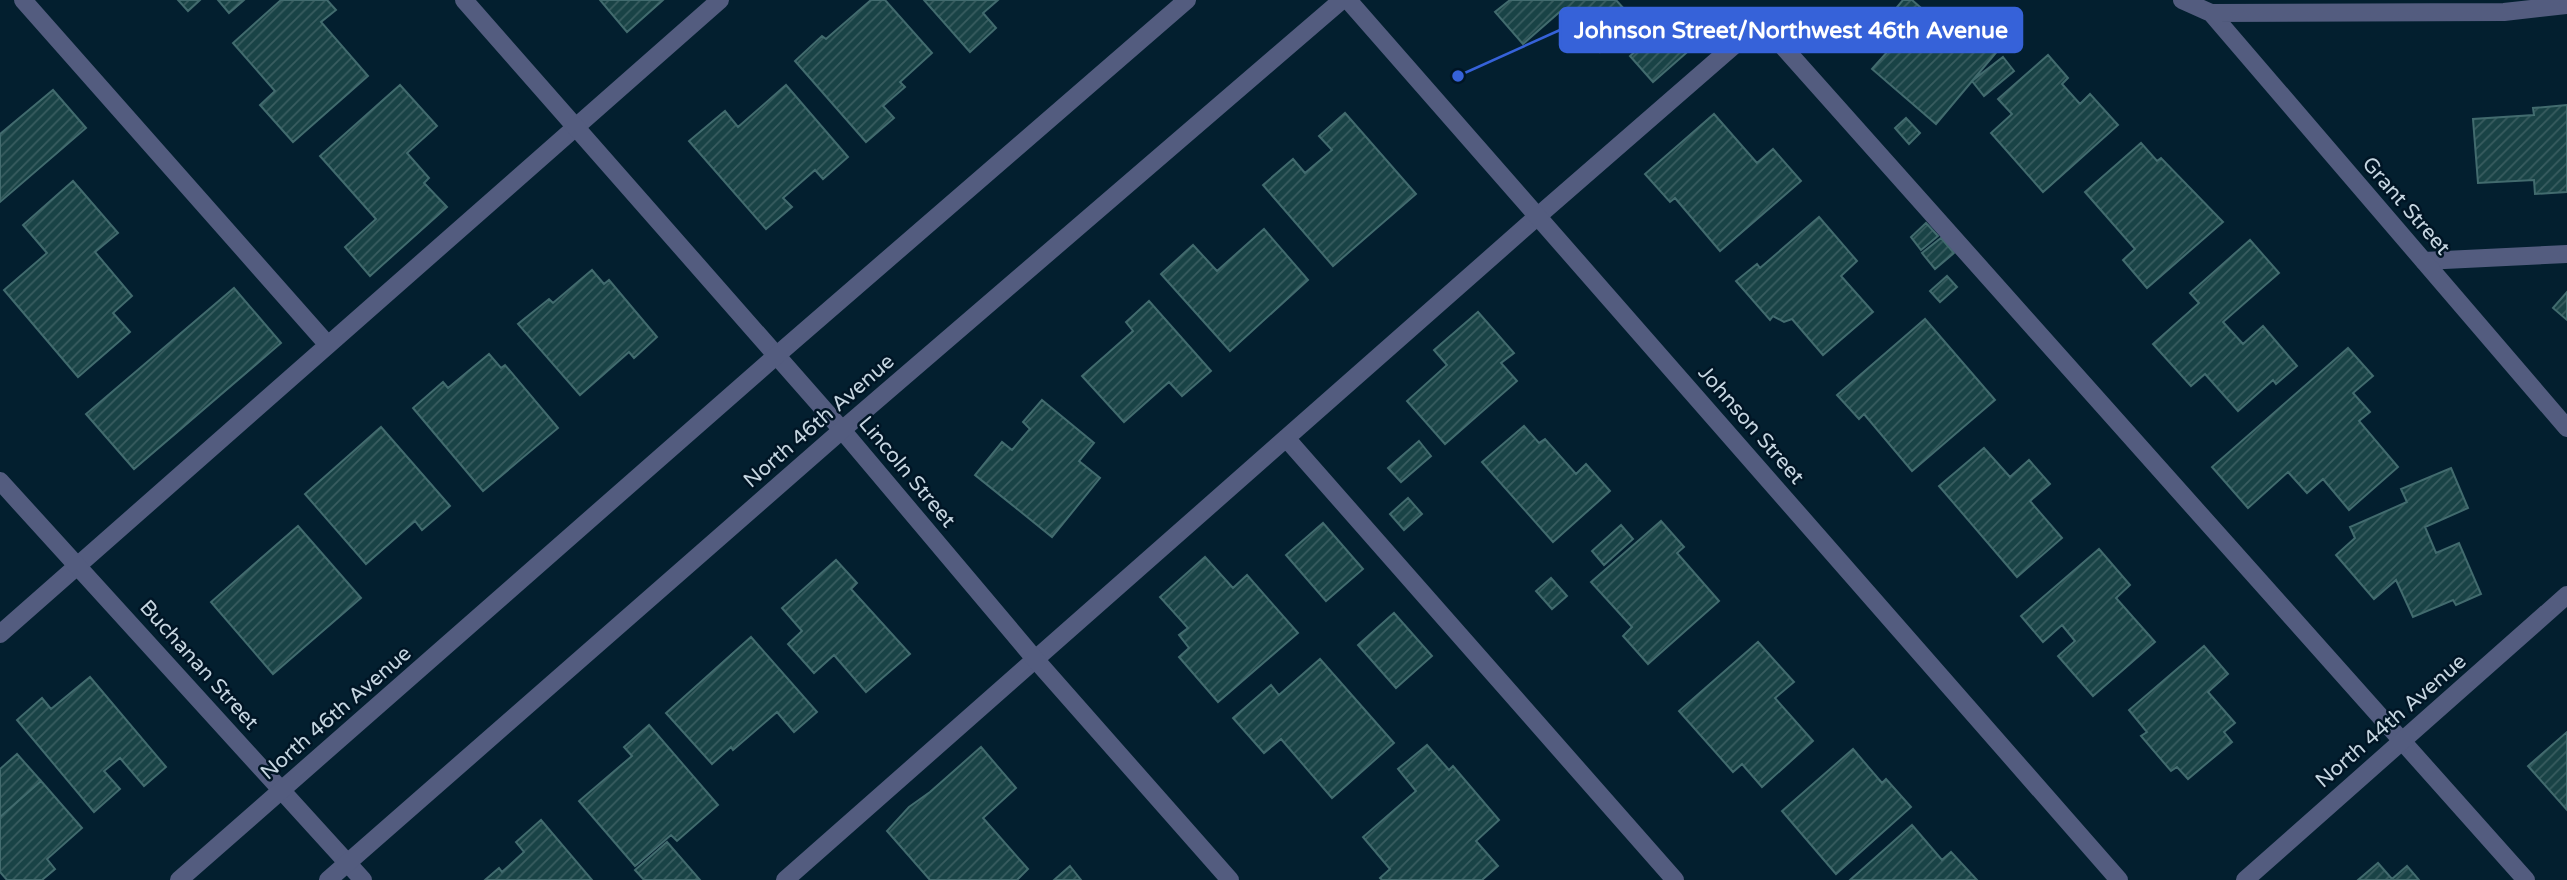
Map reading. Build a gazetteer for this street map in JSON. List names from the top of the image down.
{
  "streets": {
    "street": [
      "Grant Street",
      "North 46th Avenue",
      "Johnson Street",
      "Lincoln Street",
      "Buchanan Street",
      "North 44th Avenue"
    ]
  },
  "crossings": [
    ["North 46th Avenue", "Lincoln Street"],
    ["North 46th Avenue", "Buchanan Street"]
  ],
  "places": ["Johnson Street/Northwest 46th Avenue"]
}
